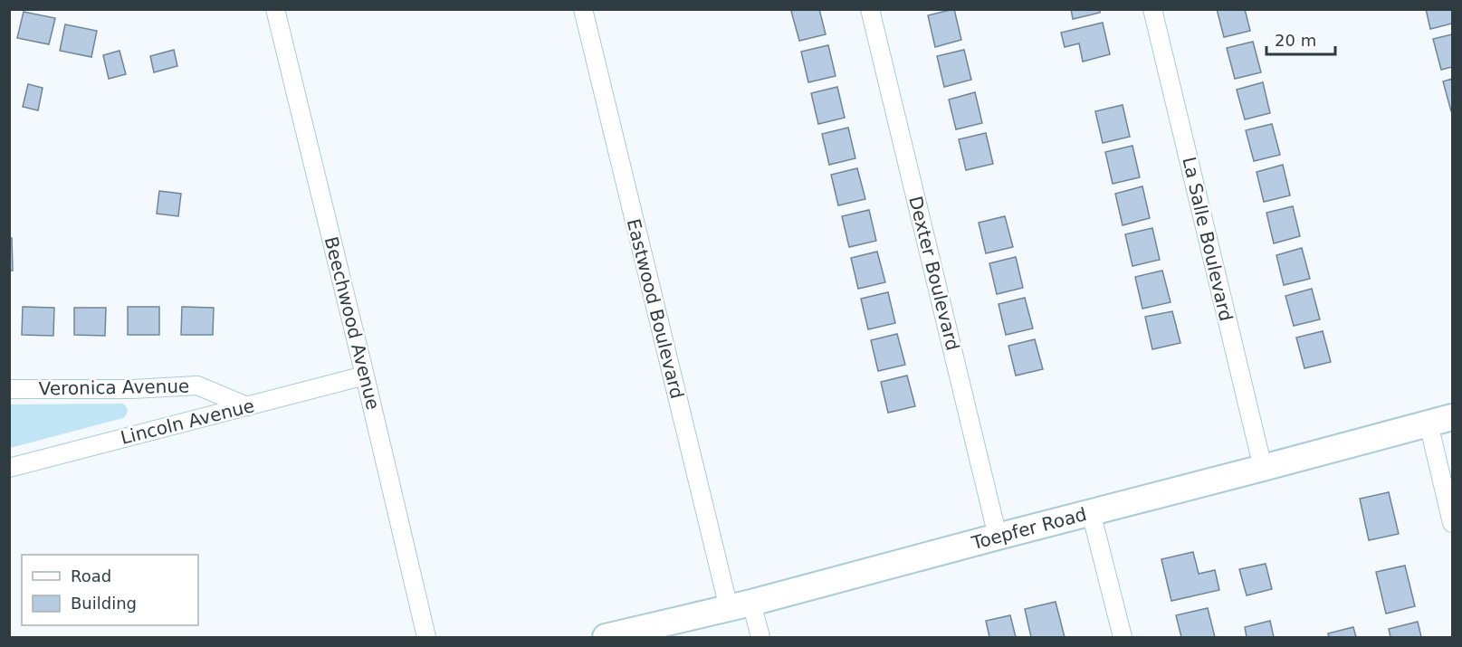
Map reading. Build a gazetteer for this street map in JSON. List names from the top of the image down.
{
  "streets": {
    "street": [
      "La Salle Boulevard",
      "Dexter Boulevard",
      "Eastwood Boulevard",
      "Beechwood Avenue",
      "Veronica Avenue",
      "Lincoln Avenue",
      "Toepfer Road"
    ]
  },
  "crossings": [
    ["La Salle Boulevard", "Toepfer Road"],
    ["Dexter Boulevard", "Toepfer Road"],
    ["Eastwood Boulevard", "Toepfer Road"],
    ["Beechwood Avenue", "Lincoln Avenue"],
    ["Veronica Avenue", "Lincoln Avenue"]
  ],
  "legend": ["Road", "Building"],
  "scale_bar": "20 m"
}
